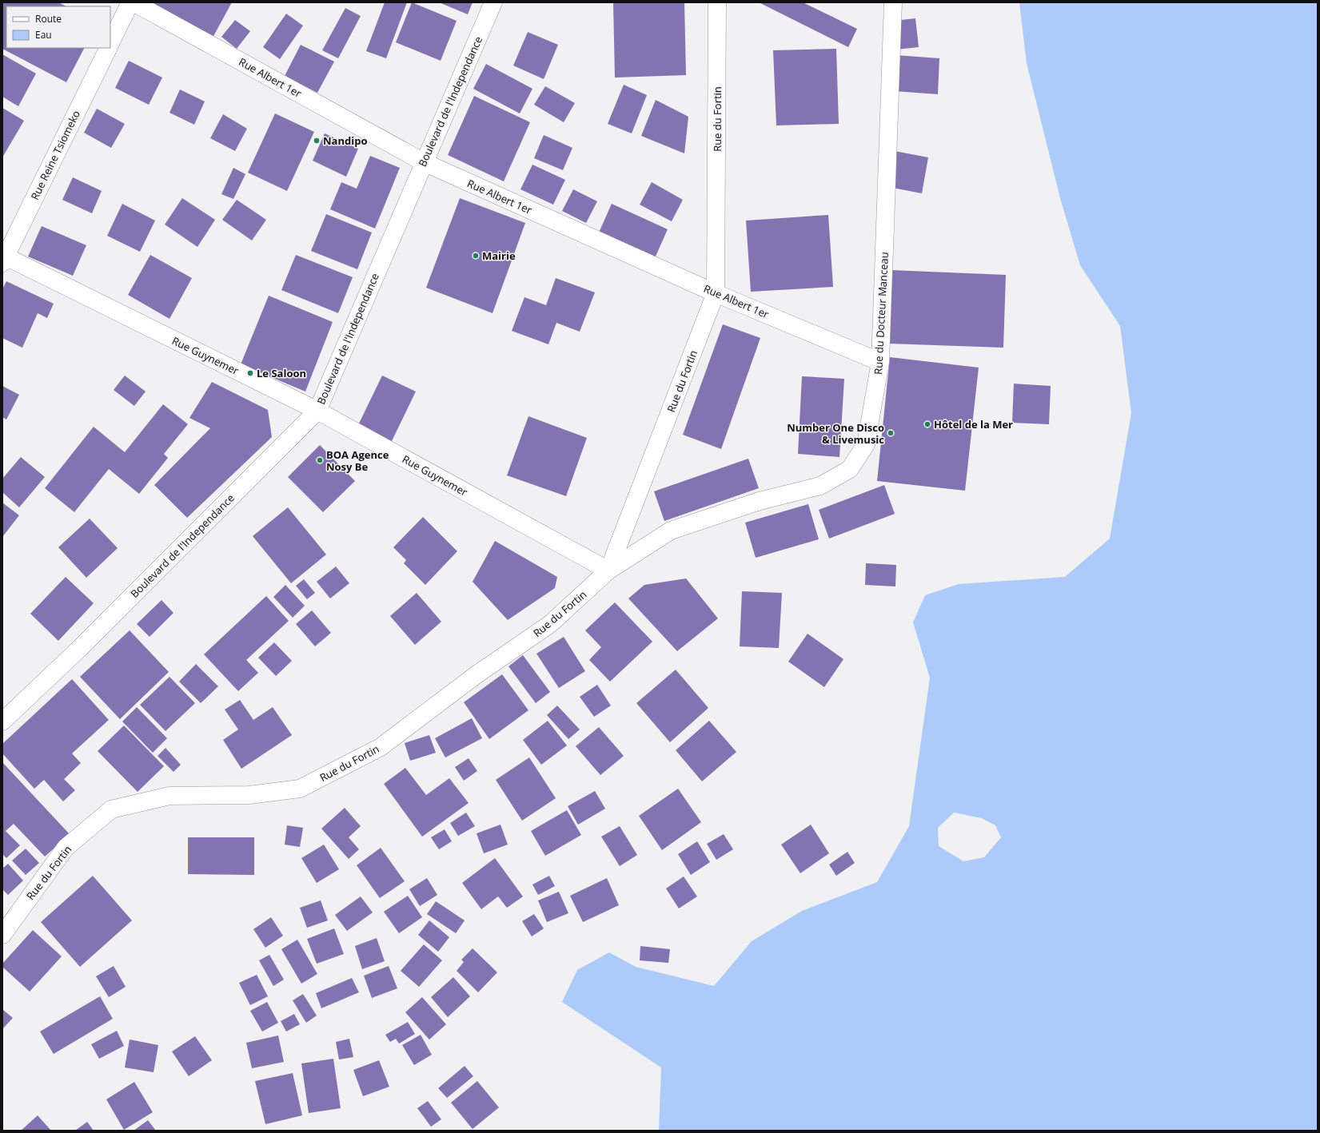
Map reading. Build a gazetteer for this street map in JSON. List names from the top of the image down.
{
  "streets": {
    "street": [
      "Rue Albert 1er",
      "Boulevard de l'Independance",
      "Rue du Fortin",
      "Rue Reine Tsiomeko",
      "Rue du Docteur Manceau",
      "Rue Guynemer"
    ]
  },
  "crossings": [
    ["Rue Albert 1er", "Boulevard de l'Independance"],
    ["Rue Albert 1er", "Rue du Fortin"],
    ["Rue Albert 1er", "Rue du Docteur Manceau"],
    ["Boulevard de l'Independance", "Rue Guynemer"],
    ["Rue du Fortin", "Rue du Docteur Manceau"],
    ["Rue du Fortin", "Rue Guynemer"],
    ["Rue Reine Tsiomeko", "Rue Guynemer"],
    ["Rue du Docteur Manceau", "Rue Guynemer"]
  ],
  "places": [
    "Nandipo",
    "Mairie",
    "Le Saloon",
    "Hôtel de la Mer",
    "Number One Disco & Livemusic",
    "BOA Agence Nosy Be"
  ],
  "legend": ["Route", "Eau"]
}
